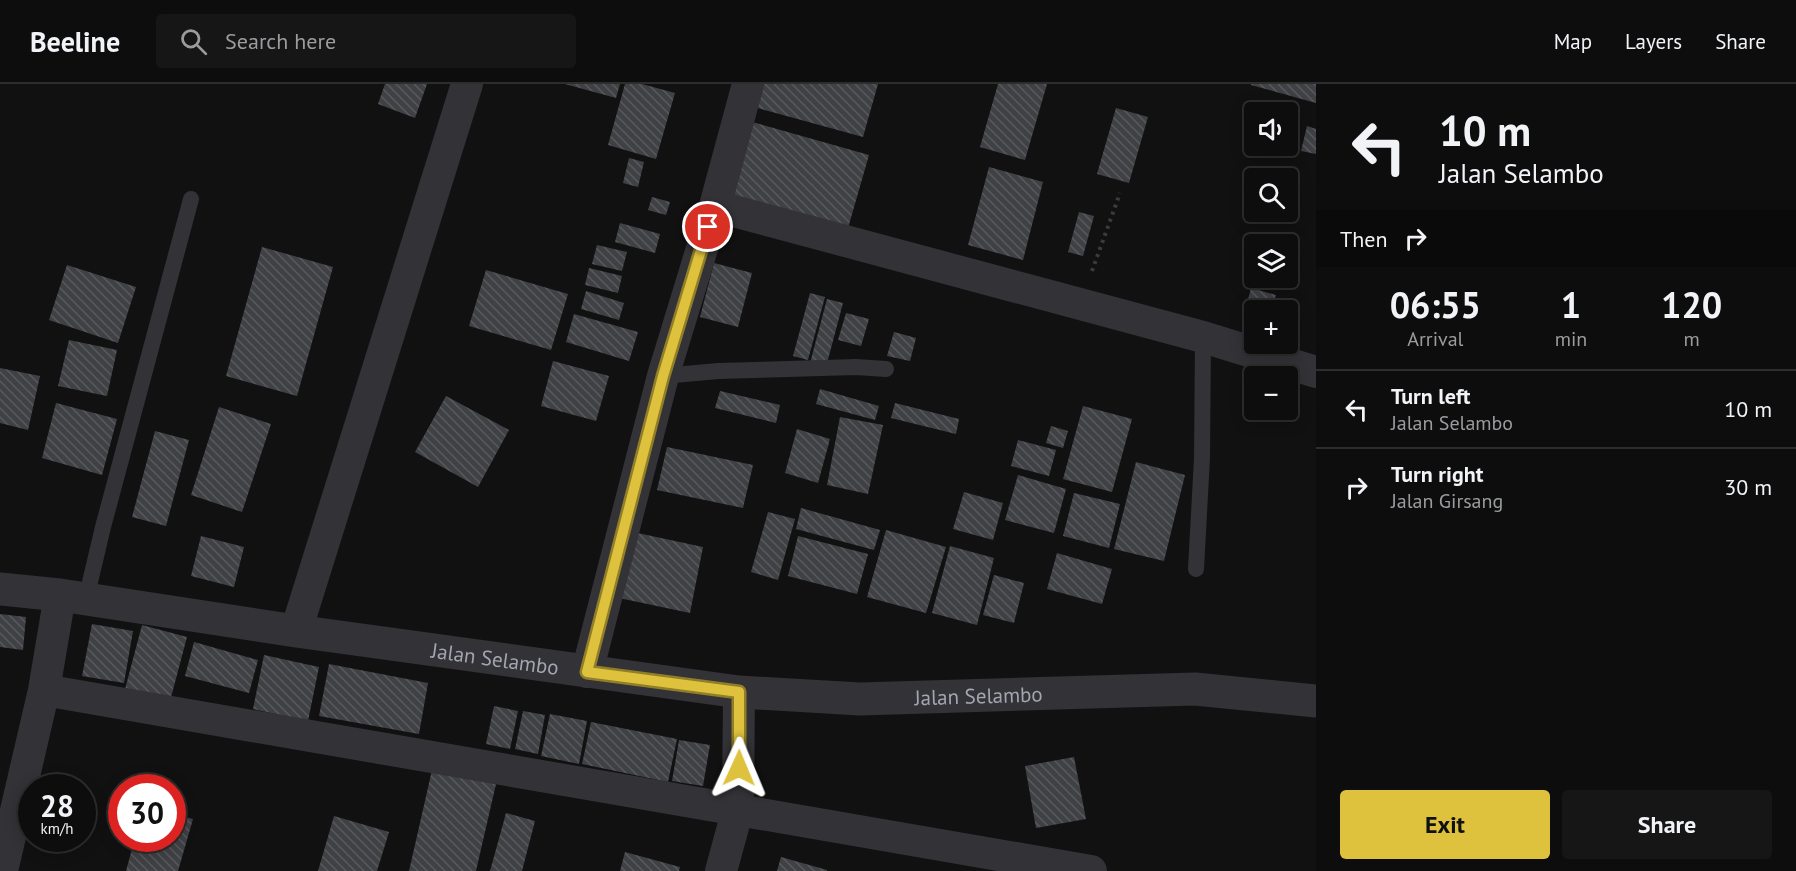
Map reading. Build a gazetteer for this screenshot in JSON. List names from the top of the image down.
{
  "streets": {
    "street": ["Jalan Selambo"]
  },
  "page": {
    "header": "Beeline",
    "search": "Search here",
    "nav": ["Map", "Layers", "Share"],
    "turn": ["10 m", "Jalan Selambo"],
    "map_buttons": ["+", "−"],
    "then": "Then",
    "eta": [
      "06:55",
      "Arrival",
      "1",
      "min",
      "120",
      "m"
    ],
    "list": [
      {
        "name": "Turn left",
        "note": "Jalan Selambo",
        "value": "10 m"
      },
      {
        "name": "Turn right",
        "note": "Jalan Girsang",
        "value": "30 m"
      }
    ],
    "speed": "28 km/h",
    "limit": "30",
    "buttons": ["Exit", "Share"]
  }
}
